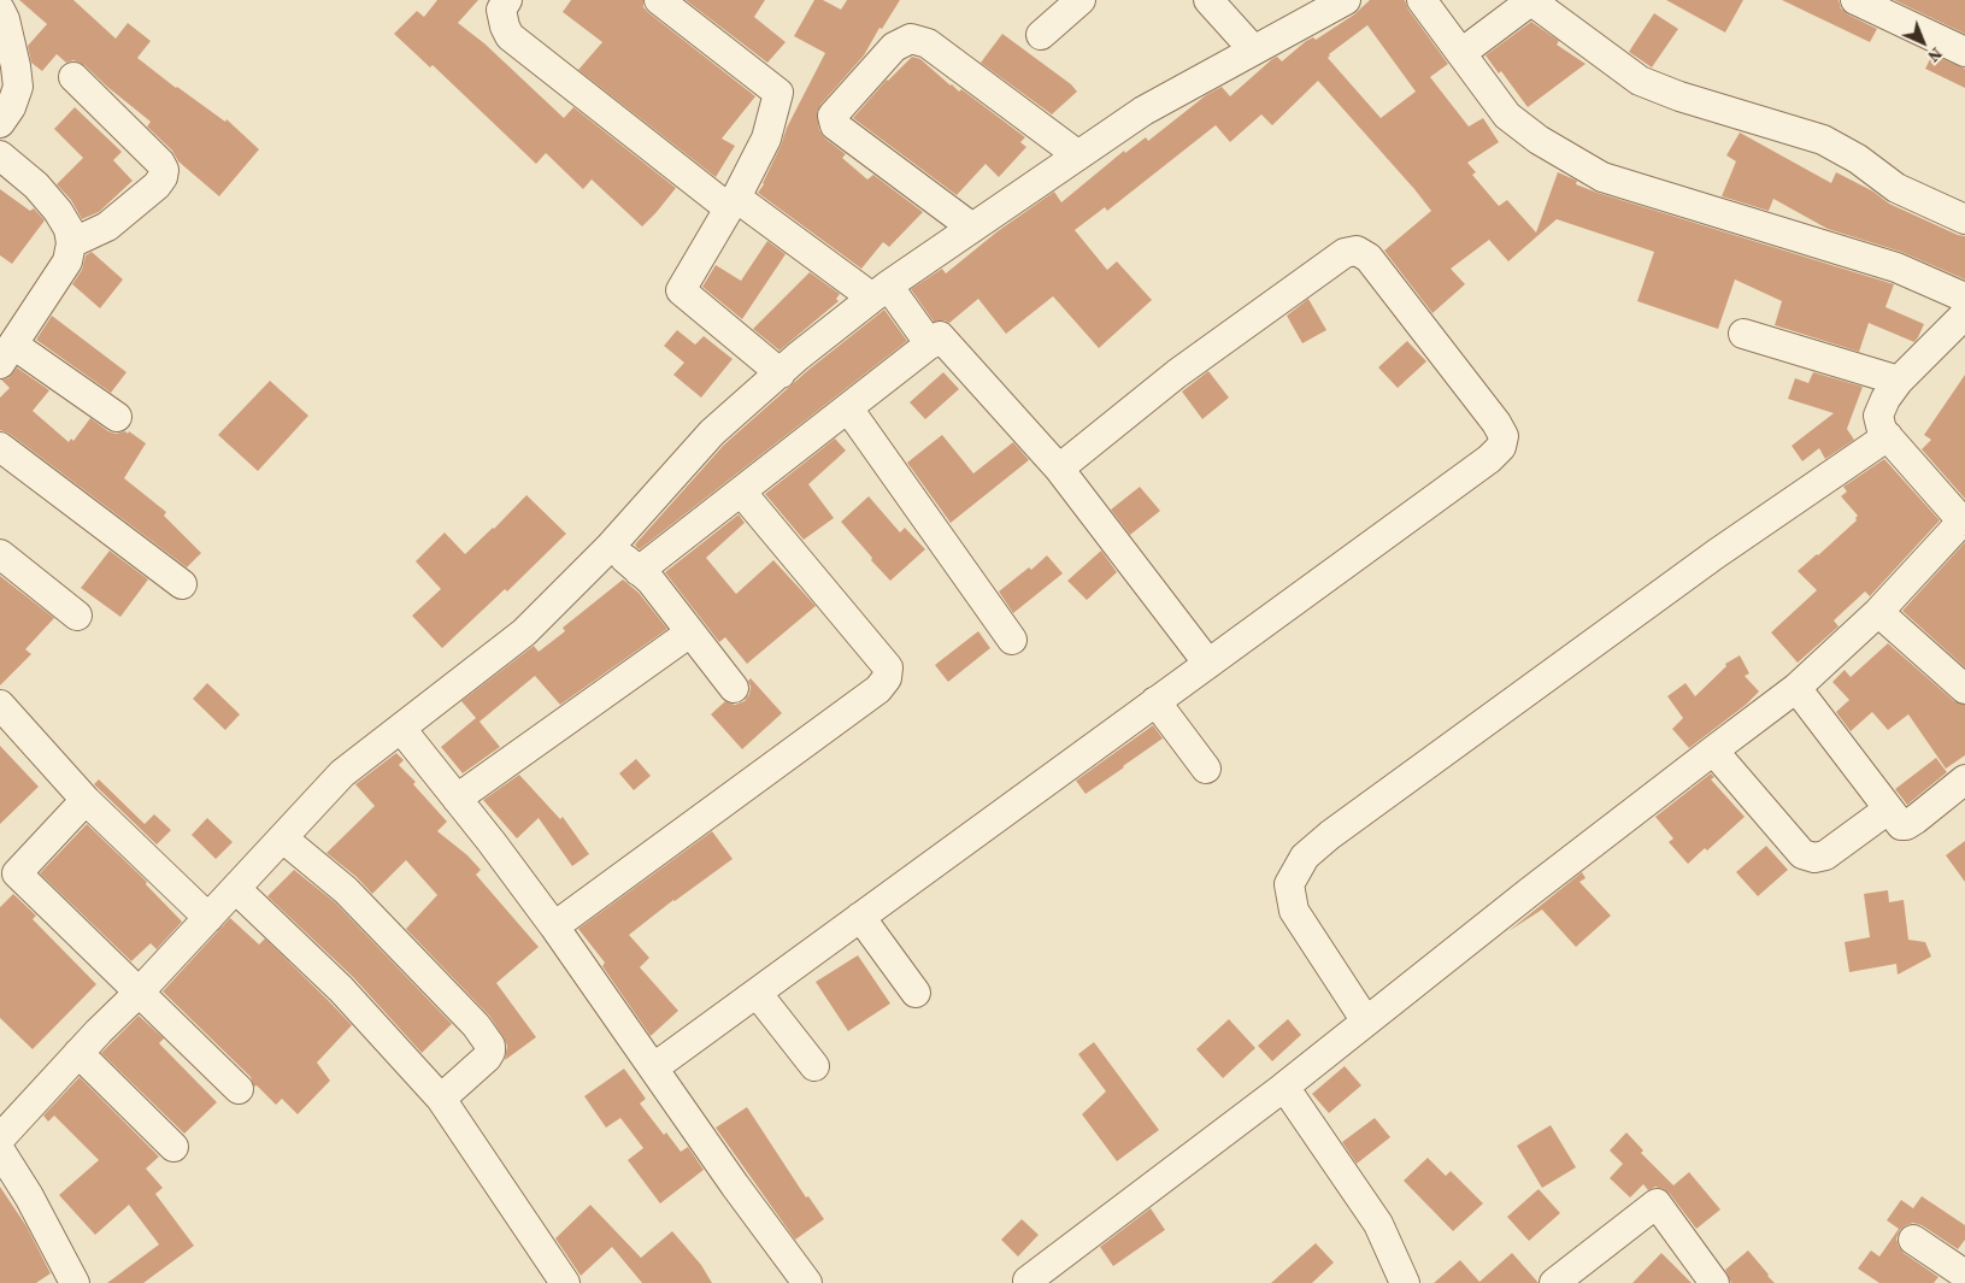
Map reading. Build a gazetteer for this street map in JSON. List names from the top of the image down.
{
  "north": "bottom right"
}
